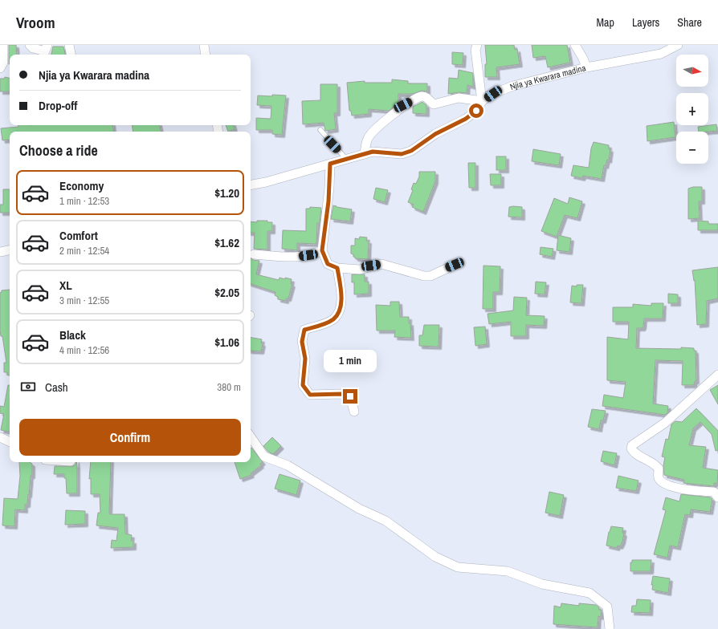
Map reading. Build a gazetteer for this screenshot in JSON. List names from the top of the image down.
{
  "streets": {
    "street": ["Njia ya Kwarara madina"]
  },
  "north": "right",
  "page": {
    "header": "Vroom",
    "nav": ["Map", "Layers", "Share"],
    "map_buttons": ["+", "−"],
    "banner": ["Njia ya Kwarara madina", "Drop-off"],
    "heading": "Choose a ride",
    "list": [
      {
        "name": "Economy",
        "note": "1 min · 12:53",
        "value": "$1.20"
      },
      {
        "name": "Comfort",
        "note": "2 min · 12:54",
        "value": "$1.62"
      },
      {
        "name": "XL",
        "note": "3 min · 12:55",
        "value": "$2.05"
      },
      {
        "name": "Black",
        "note": "4 min · 12:56",
        "value": "$1.06"
      }
    ],
    "bubble": "1 min",
    "pay": ["Cash", "380 m"],
    "buttons": "Confirm"
  }
}
